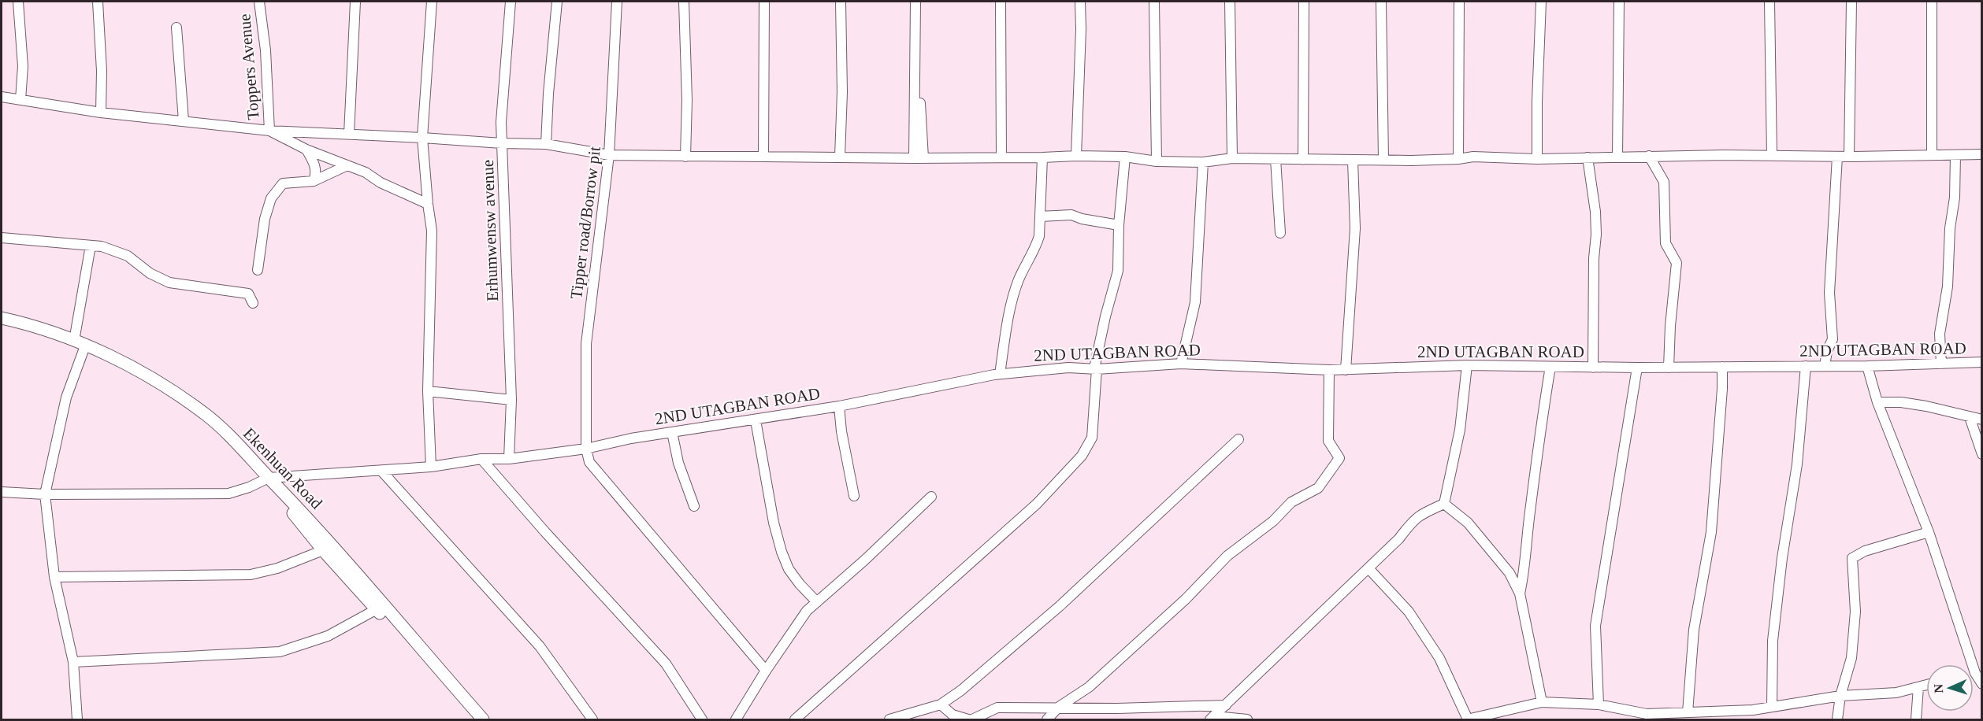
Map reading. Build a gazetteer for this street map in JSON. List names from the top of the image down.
{
  "streets": {
    "main road": ["Ekenhuan Road"],
    "street": [
      "Toppers Avenue",
      "Tipper road/Borrow pit",
      "Erhumwensw avenue",
      "2ND UTAGBAN ROAD"
    ]
  },
  "crossings": [
    ["Tipper road/Borrow pit", "2ND UTAGBAN ROAD"],
    ["Erhumwensw avenue", "2ND UTAGBAN ROAD"],
    ["2ND UTAGBAN ROAD", "Ekenhuan Road"]
  ],
  "north": "left"
}
